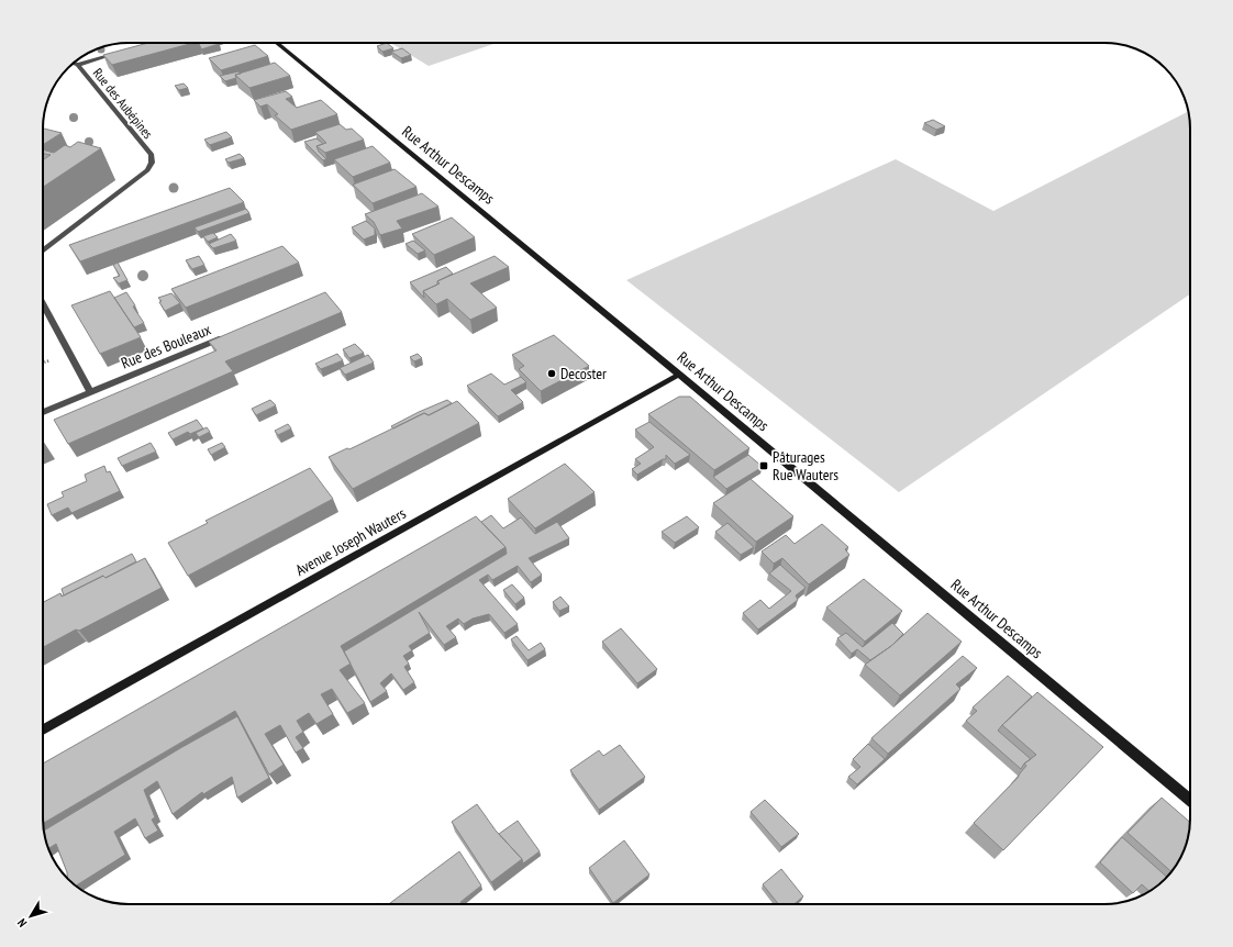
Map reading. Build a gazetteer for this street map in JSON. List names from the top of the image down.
{
  "streets": {
    "street": [
      "Rue des Aubépines",
      "Rue Arthur Descamps",
      "Rue des Bouleaux",
      "Avenue Joseph Wauters"
    ]
  },
  "crossings": [
    ["Rue Arthur Descamps", "Avenue Joseph Wauters"]
  ],
  "places": {
    "other": ["Decoster"],
    "transit": ["Pâturages Rue Wauters"]
  },
  "north": "bottom left"
}
